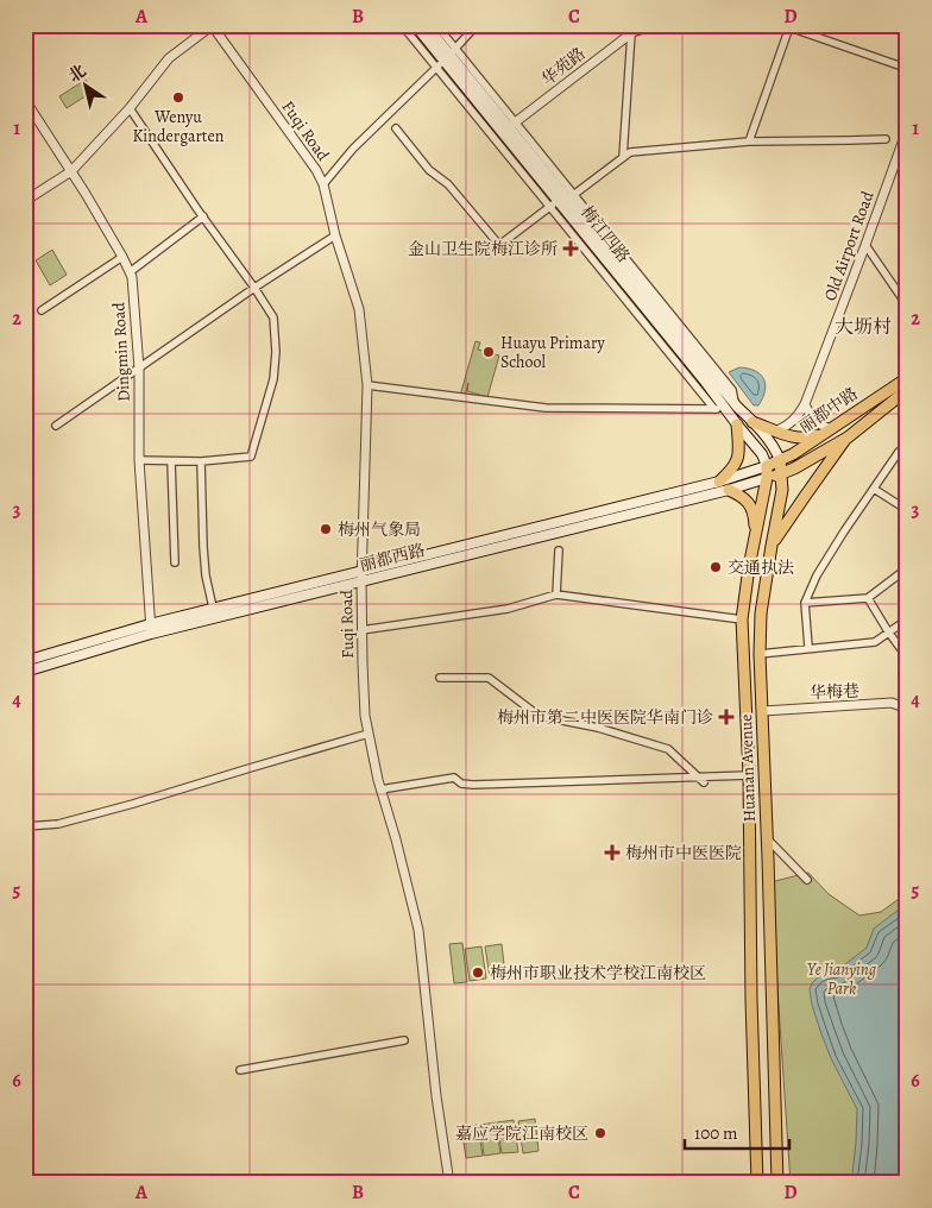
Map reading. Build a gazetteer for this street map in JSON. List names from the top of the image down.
{
  "streets": {
    "main road": [
      "梅江四路",
      "丽都中路",
      "丽都西路",
      "Huanan Avenue"
    ],
    "street": [
      "华苑路",
      "Fuqi Road",
      "Old Airport Road",
      "Dingmin Road",
      "华梅巷"
    ]
  },
  "crossings": [
    ["华苑路", "梅江四路"],
    ["Fuqi Road", "丽都西路"],
    ["梅江四路", "丽都中路"],
    ["梅江四路", "丽都西路"],
    ["梅江四路", "Huanan Avenue"],
    ["Dingmin Road", "丽都西路"],
    ["丽都中路", "丽都西路"],
    ["丽都中路", "Huanan Avenue"],
    ["丽都西路", "Huanan Avenue"],
    ["华梅巷", "Huanan Avenue"]
  ],
  "districts": ["大坜村"],
  "parks": ["Ye Jianying Park"],
  "places": {
    "other": [
      "Wenyu Kindergarten",
      "Huayu Primary School",
      "梅州气象局",
      "交通执法",
      "梅州市职业技术学校江南校区",
      "嘉应学院江南校区"
    ],
    "health": ["金山卫生院梅江诊所", "梅州市第二中医医院华南门诊", "梅州市中医医院"]
  },
  "scale_bar": "100 m",
  "north": "top left",
  "grid": {
    "columns": [
      "A",
      "B",
      "C",
      "D"
    ],
    "rows": [
      "1",
      "2",
      "3",
      "4",
      "5",
      "6"
    ]
  }
}
